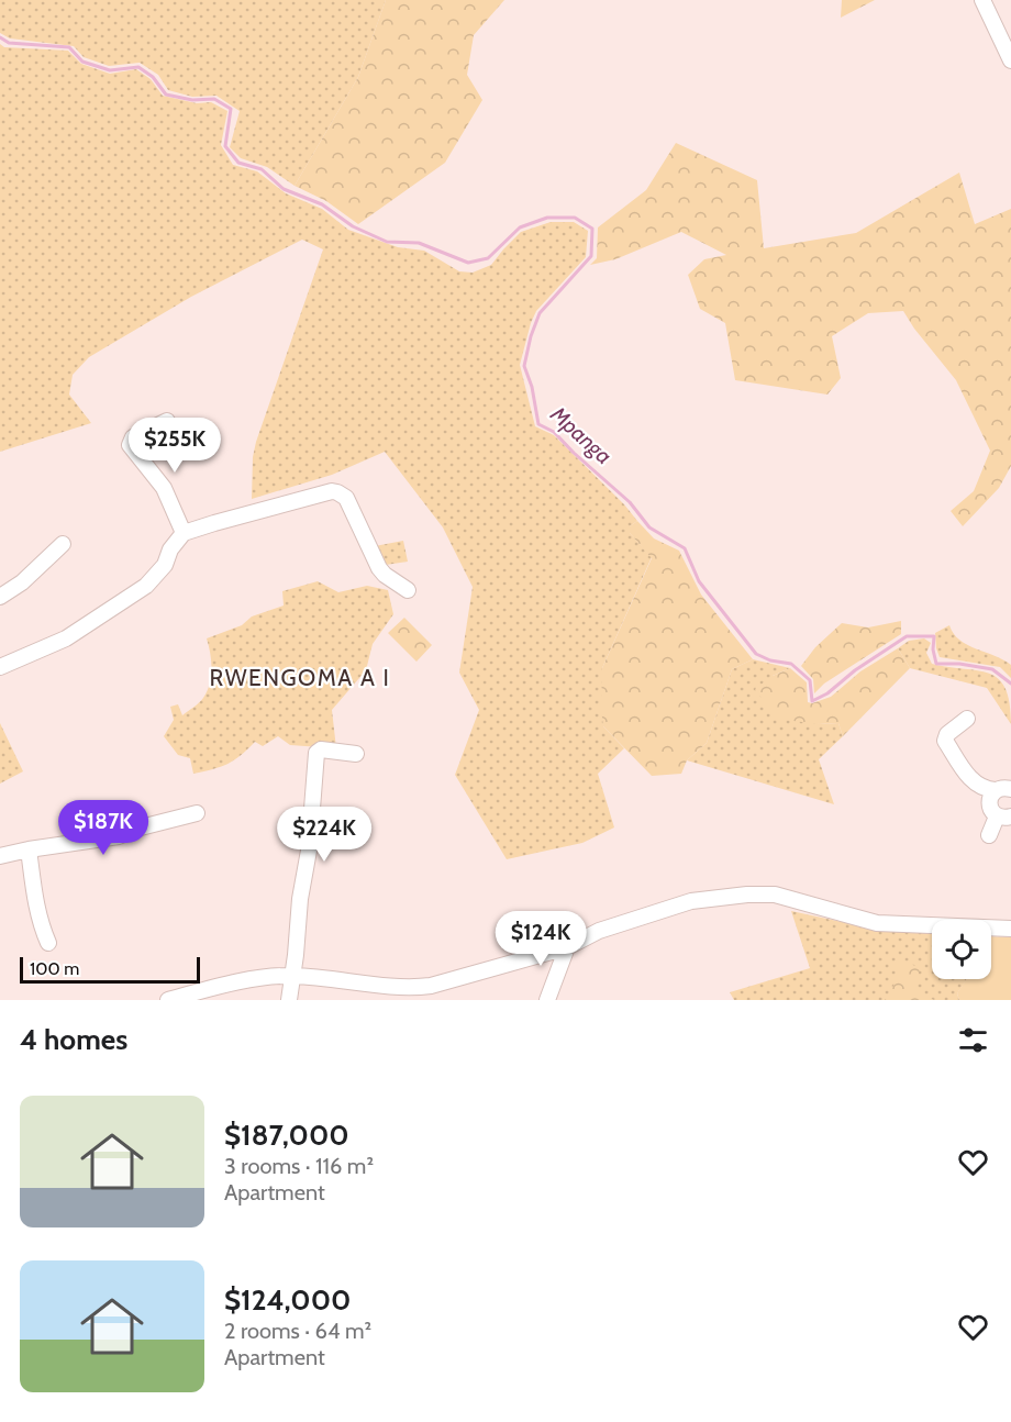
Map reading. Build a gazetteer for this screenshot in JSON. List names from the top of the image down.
{
  "districts": ["RWENGOMA A I"],
  "water": ["Mpanga"],
  "scale_bar": "100 m",
  "page": {
    "price": [
      "$255K",
      "$187K",
      "$224K",
      "$124K"
    ],
    "scale": "100 m",
    "heading": "4 homes",
    "list": [
      {
        "name": "$187,000",
        "note": "3 rooms · 116 m² · Apartment"
      },
      {
        "name": "$124,000",
        "note": "2 rooms · 64 m² · Apartment"
      }
    ]
  }
}
